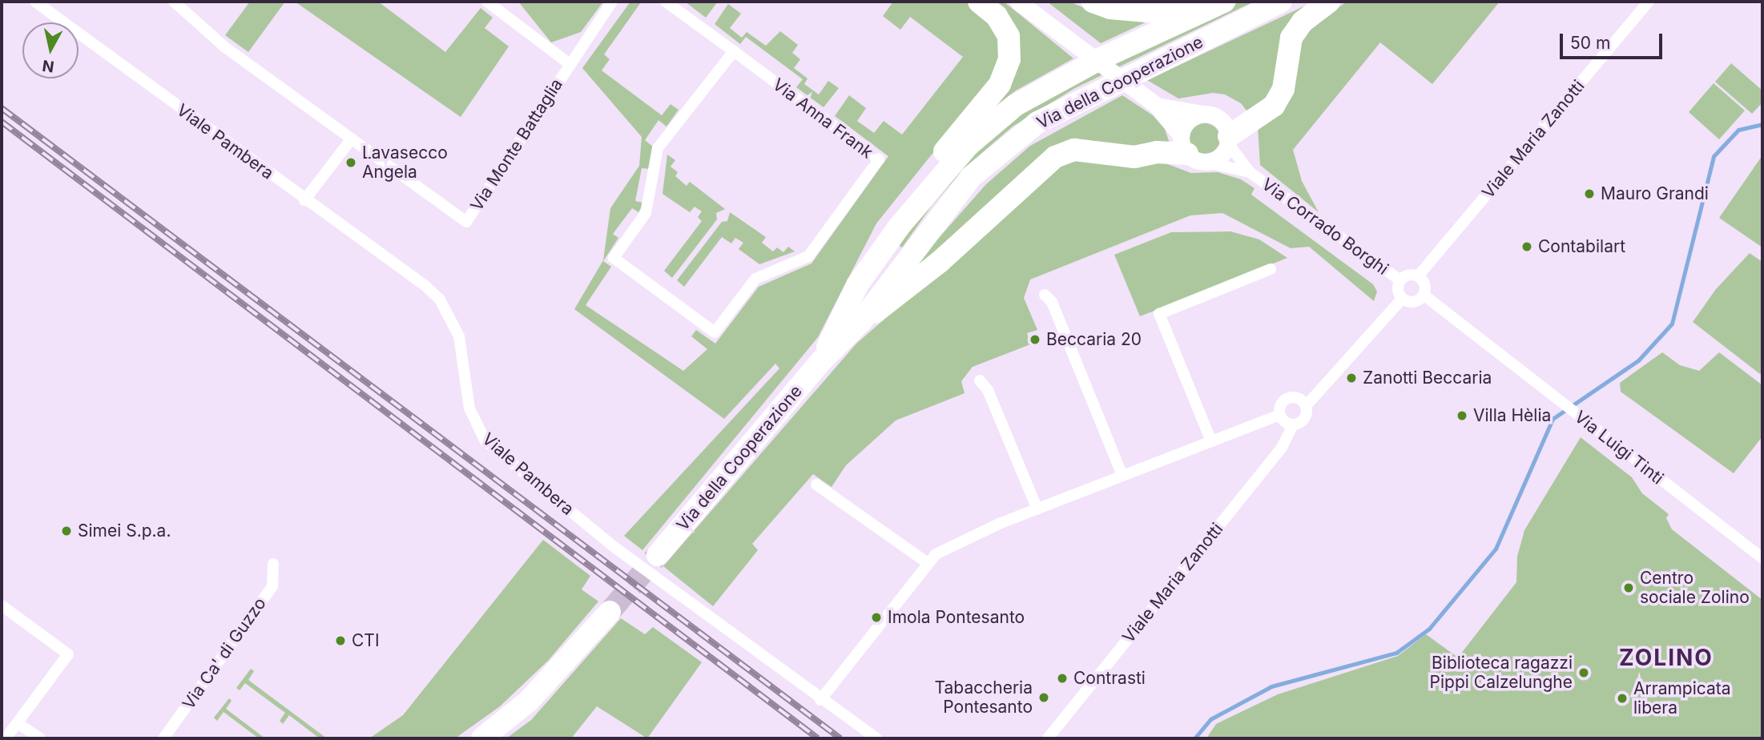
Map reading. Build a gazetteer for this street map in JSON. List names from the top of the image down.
{
  "streets": {
    "highway": ["Via della Cooperazione"],
    "street": [
      "Via Anna Frank",
      "Viale Maria Zanotti",
      "Viale Pambera",
      "Via Monte Battaglia",
      "Via Corrado Borghi",
      "Via Luigi Tinti",
      "Via Ca' di Guzzo"
    ]
  },
  "crossings": [
    ["Viale Maria Zanotti", "Via Corrado Borghi"],
    ["Viale Maria Zanotti", "Via Luigi Tinti"],
    ["Via Corrado Borghi", "Via Luigi Tinti"]
  ],
  "districts": ["ZOLINO"],
  "places": [
    "Lavasecco Angela",
    "Mauro Grandi",
    "Contabilart",
    "Beccaria 20",
    "Zanotti Beccaria",
    "Villa Hèlia",
    "Simei S.p.a.",
    "Centro sociale Zolino",
    "Imola Pontesanto",
    "CTI",
    "Biblioteca ragazzi Pippi Calzelunghe",
    "Contrasti",
    "Tabaccheria Pontesanto",
    "Arrampicata libera"
  ],
  "scale_bar": "50 m",
  "north": "bottom"
}
